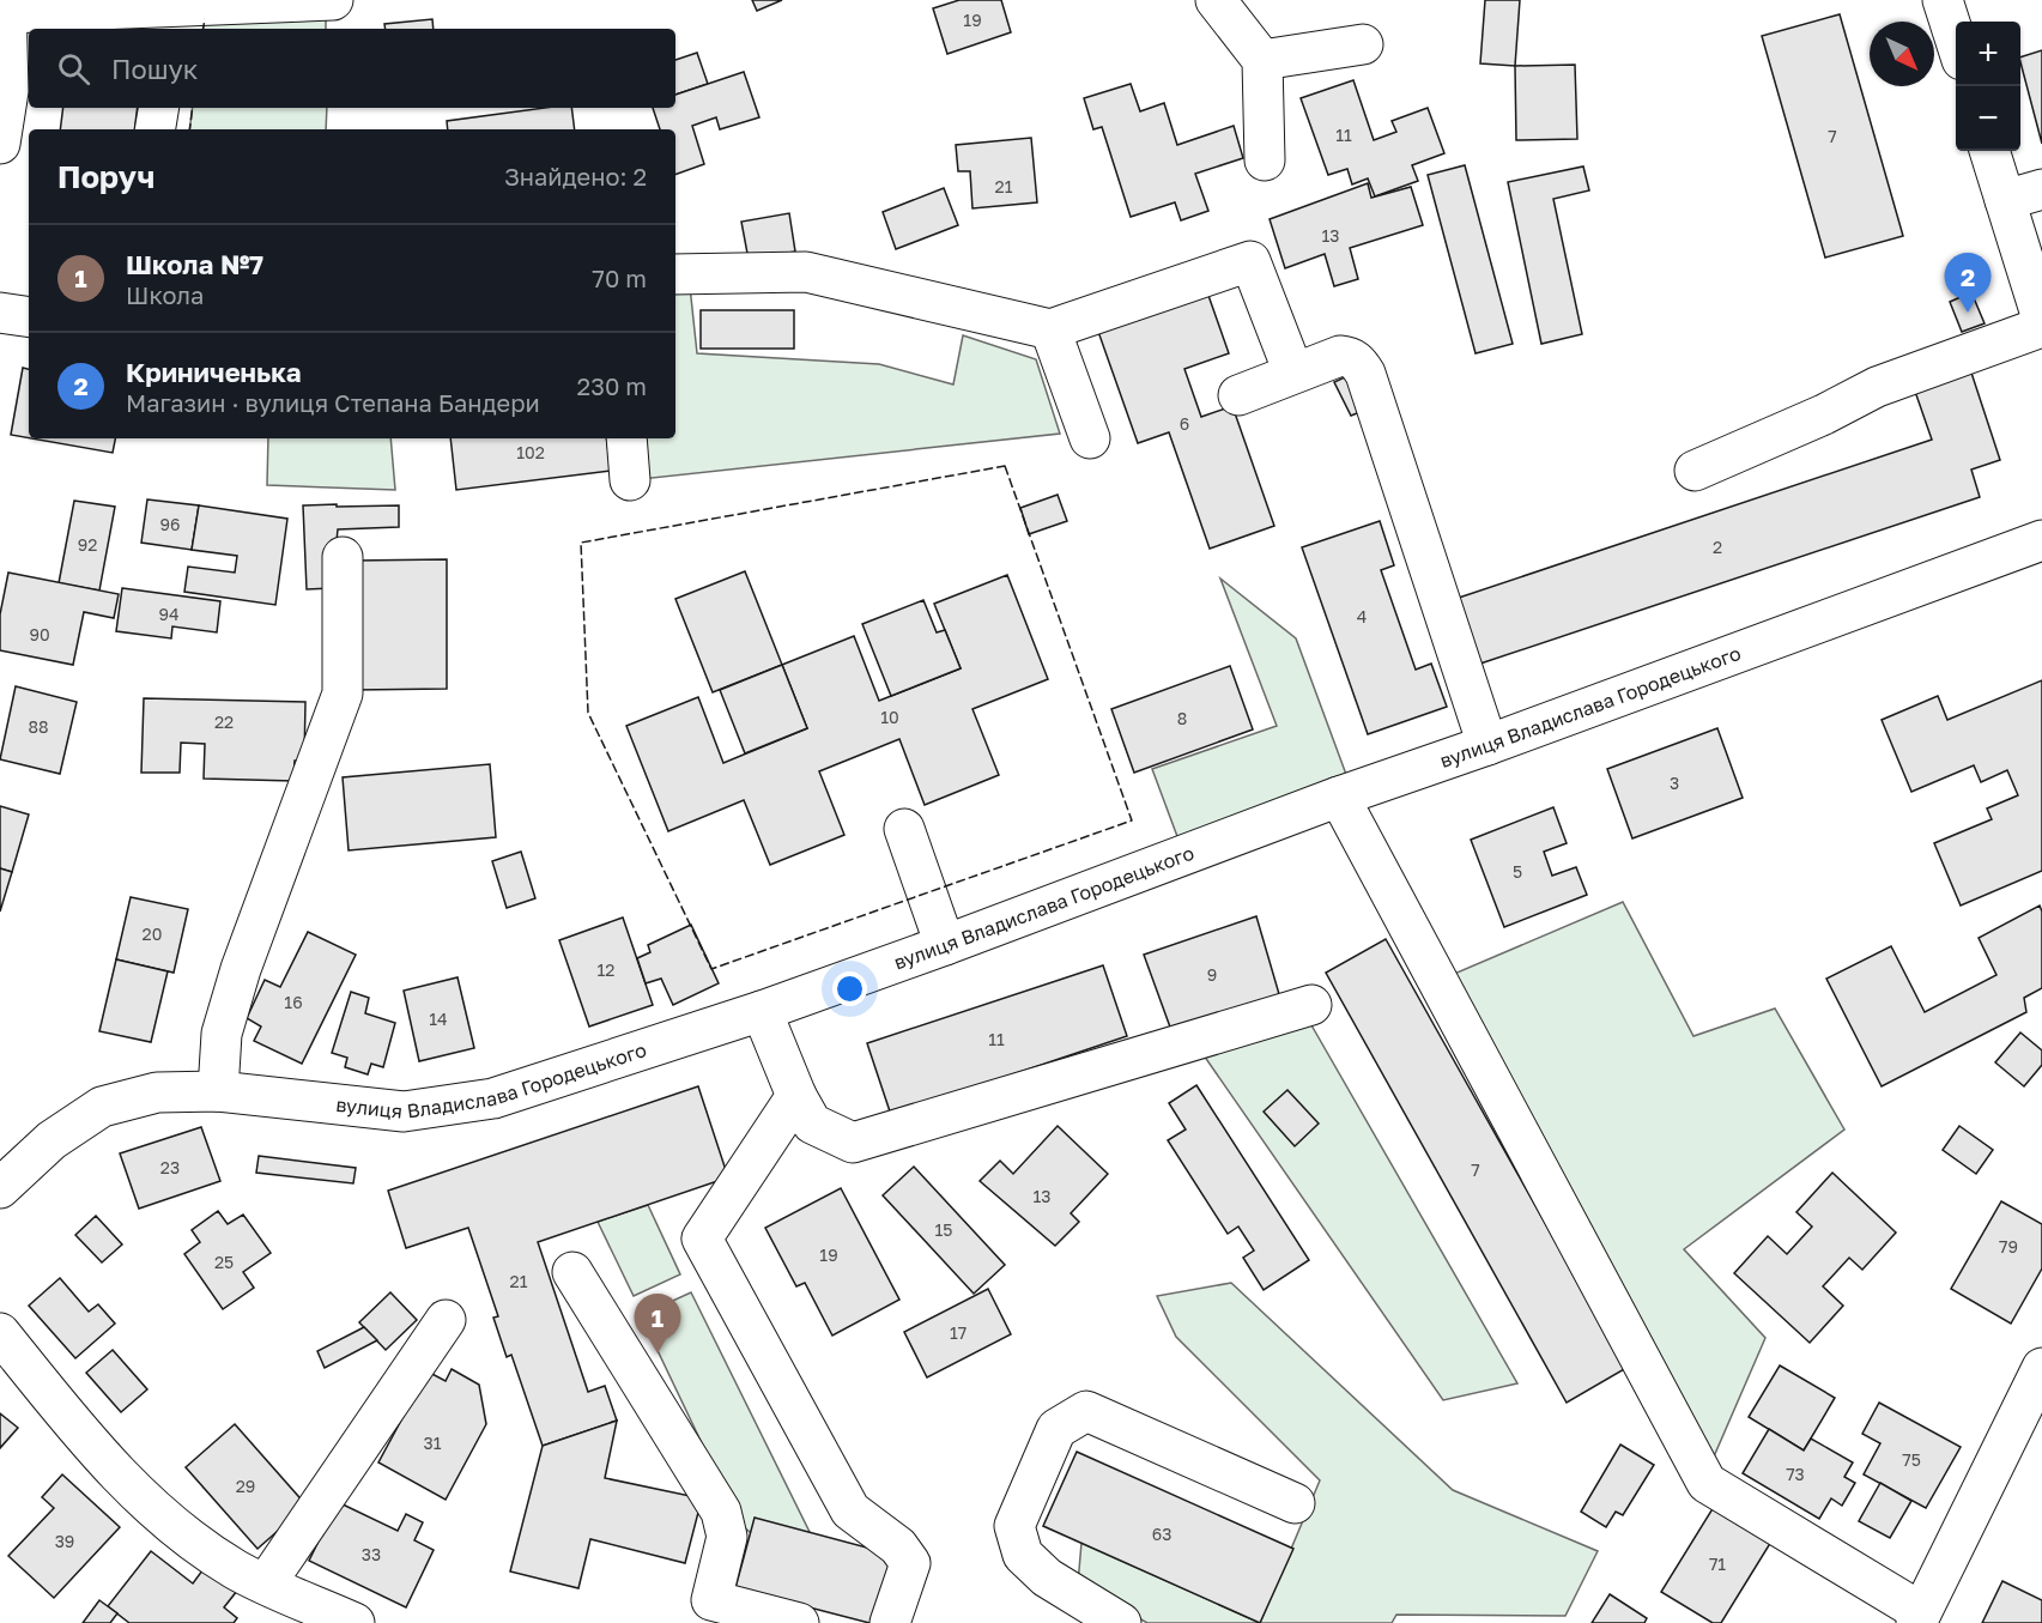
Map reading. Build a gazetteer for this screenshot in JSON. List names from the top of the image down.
{
  "streets": {
    "street": ["вулиця Владислава Городецького"]
  },
  "house_numbers": [
    "19",
    "11",
    "7",
    "21",
    "13",
    "6",
    "102",
    "96",
    "92",
    "2",
    "94",
    "4",
    "90",
    "10",
    "8",
    "22",
    "88",
    "3",
    "5",
    "20",
    "12",
    "9",
    "16",
    "14",
    "11",
    "23",
    "7",
    "13",
    "15",
    "79",
    "19",
    "25",
    "21",
    "17",
    "31",
    "75",
    "73",
    "29",
    "63",
    "39",
    "33",
    "71"
  ],
  "north": "bottom right",
  "page": {
    "map_buttons": ["+", "−"],
    "search": "Пошук",
    "heading": ["Поруч", "Знайдено: 2"],
    "list": [
      {
        "mark": "1",
        "name": "Школа №7",
        "note": "Школа",
        "value": "70 m"
      },
      {
        "mark": "2",
        "name": "Криниченька",
        "note": "Магазин · вулиця Степана Бандери",
        "value": "230 m"
      }
    ],
    "pins": ["2", "1"]
  }
}
